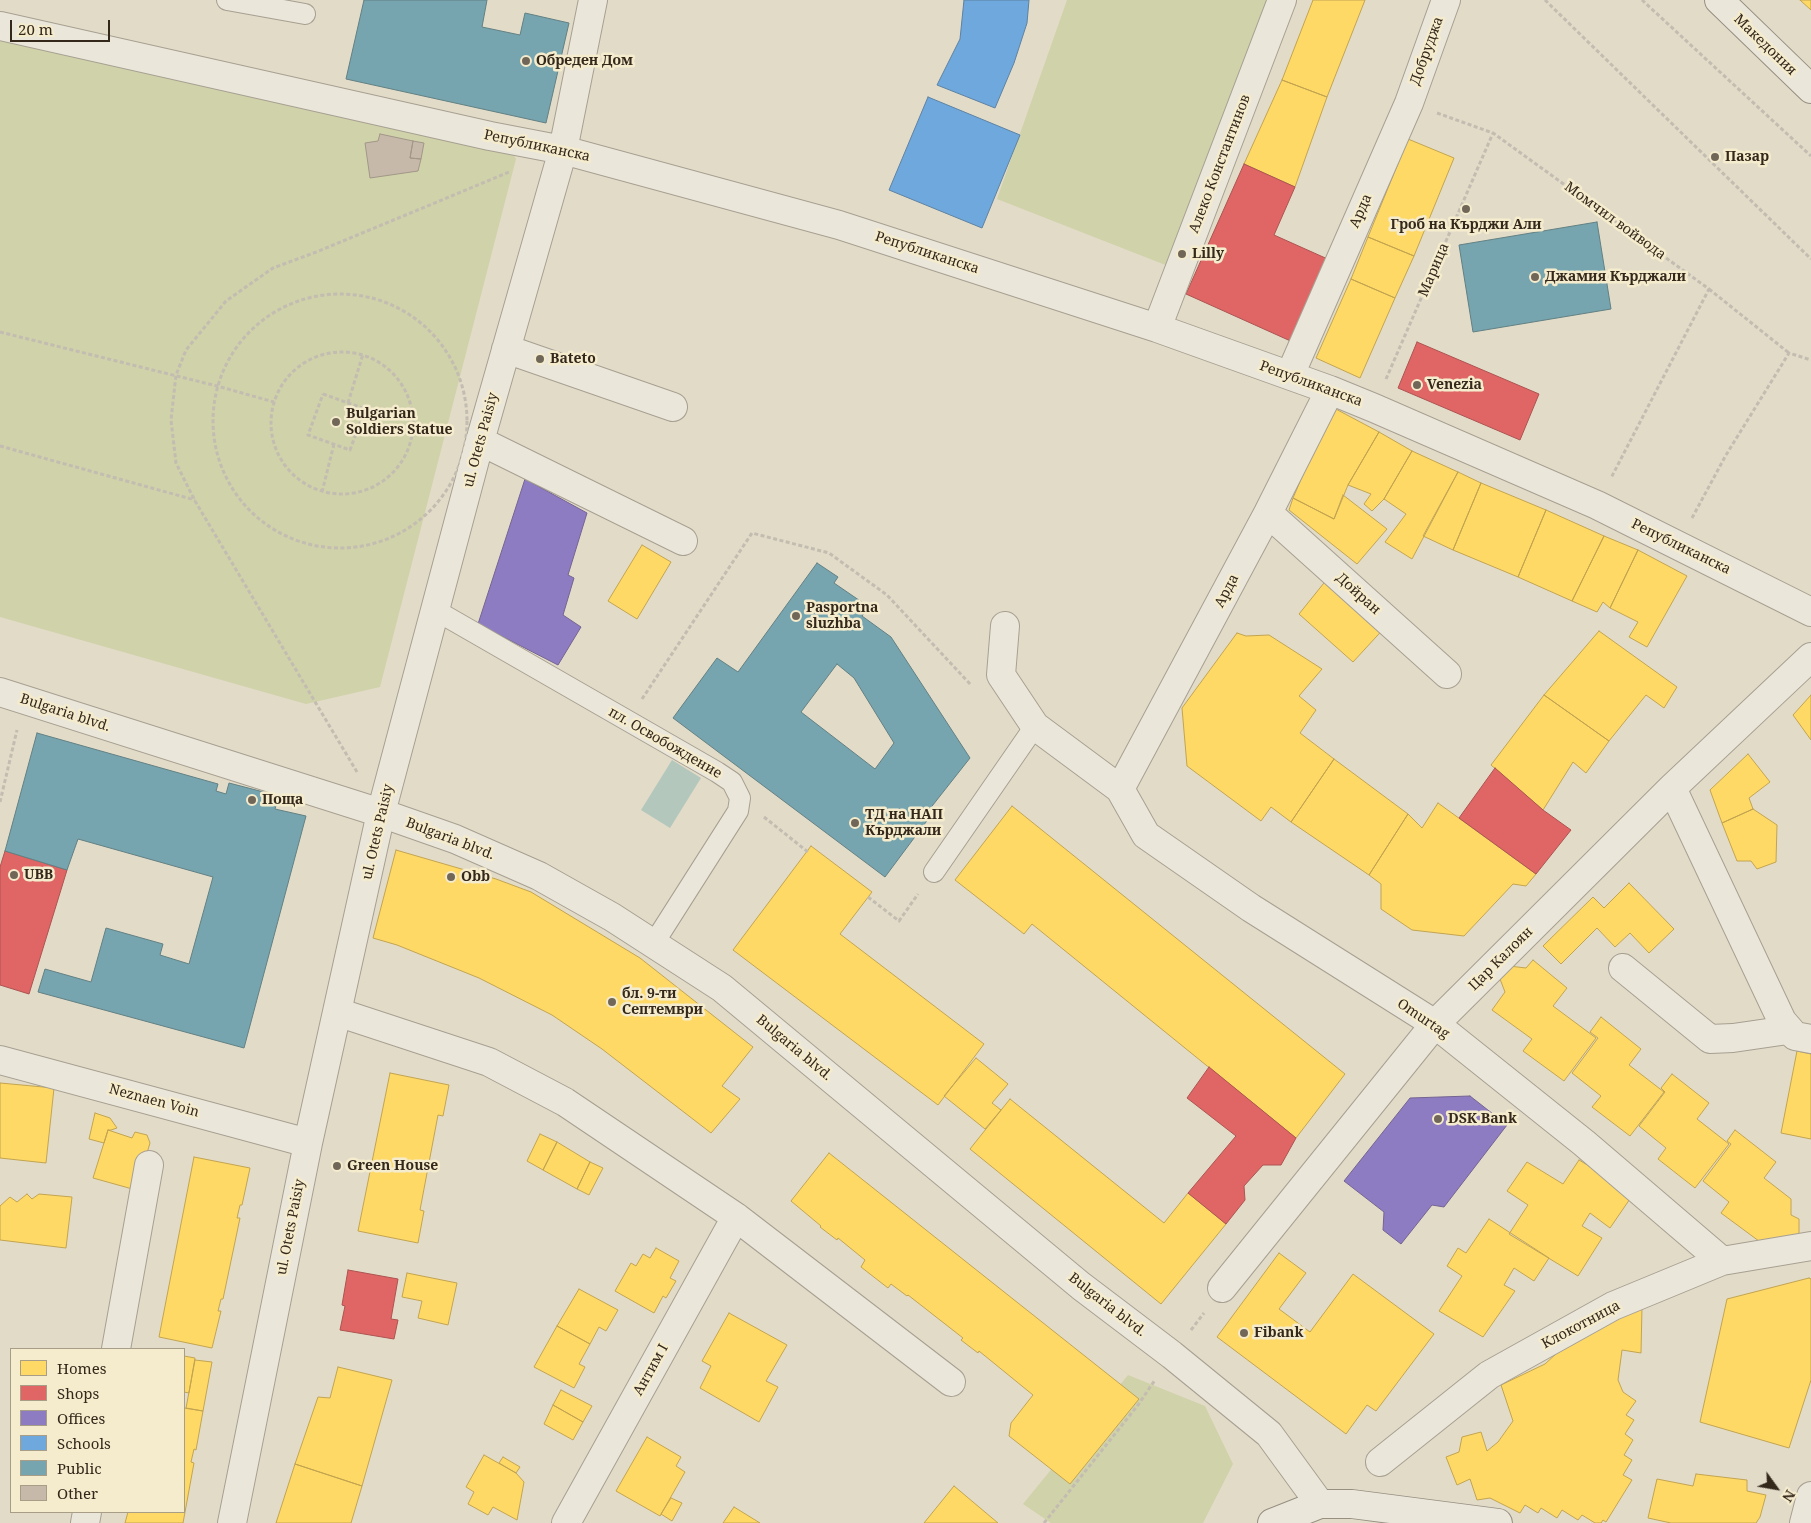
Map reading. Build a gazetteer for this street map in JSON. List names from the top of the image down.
{
  "streets": {
    "street": [
      "Македония",
      "Добруджа",
      "Републиканска",
      "Алеко Константинов",
      "Арда",
      "ul. Otets Paisiy",
      "Дойран",
      "Bulgaria blvd.",
      "Цар Калоян",
      "Omurtag",
      "Neznaen Voin",
      "Клокотница",
      "Антим I"
    ],
    "lane": ["пл. Освобождение"],
    "path": ["Момчил войвода", "Марица"]
  },
  "crossings": [
    ["Добруджа", "Арда"],
    ["Добруджа", "Момчил войвода"],
    ["Републиканска", "Алеко Константинов"],
    ["Републиканска", "Арда"],
    ["Републиканска", "Марица"],
    ["Републиканска", "ul. Otets Paisiy"],
    ["Арда", "Момчил войвода"],
    ["Арда", "Дойран"],
    ["Арда", "Omurtag"],
    ["Момчил войвода", "Марица"],
    ["ul. Otets Paisiy", "Bulgaria blvd."],
    ["ul. Otets Paisiy", "пл. Освобождение"],
    ["ul. Otets Paisiy", "Neznaen Voin"],
    ["Цар Калоян", "Omurtag"],
    ["Omurtag", "Клокотница"]
  ],
  "places": [
    "Обреден Дом",
    "Пазар",
    "Гроб на Кърджи Али",
    "Lilly",
    "Джамия Кърджали",
    "Bateto",
    "Venezia",
    "Bulgarian Soldiers Statue",
    "Pasportna sluzhba",
    "Поща",
    "ТД на НАП Кърджали",
    "UBB",
    "Obb",
    "бл. 9-ти Септември",
    "DSK Bank",
    "Green House",
    "Fibank"
  ],
  "legend": [
    "Homes",
    "Shops",
    "Offices",
    "Schools",
    "Public",
    "Other"
  ],
  "scale_bar": "20 m",
  "north": "bottom right"
}
